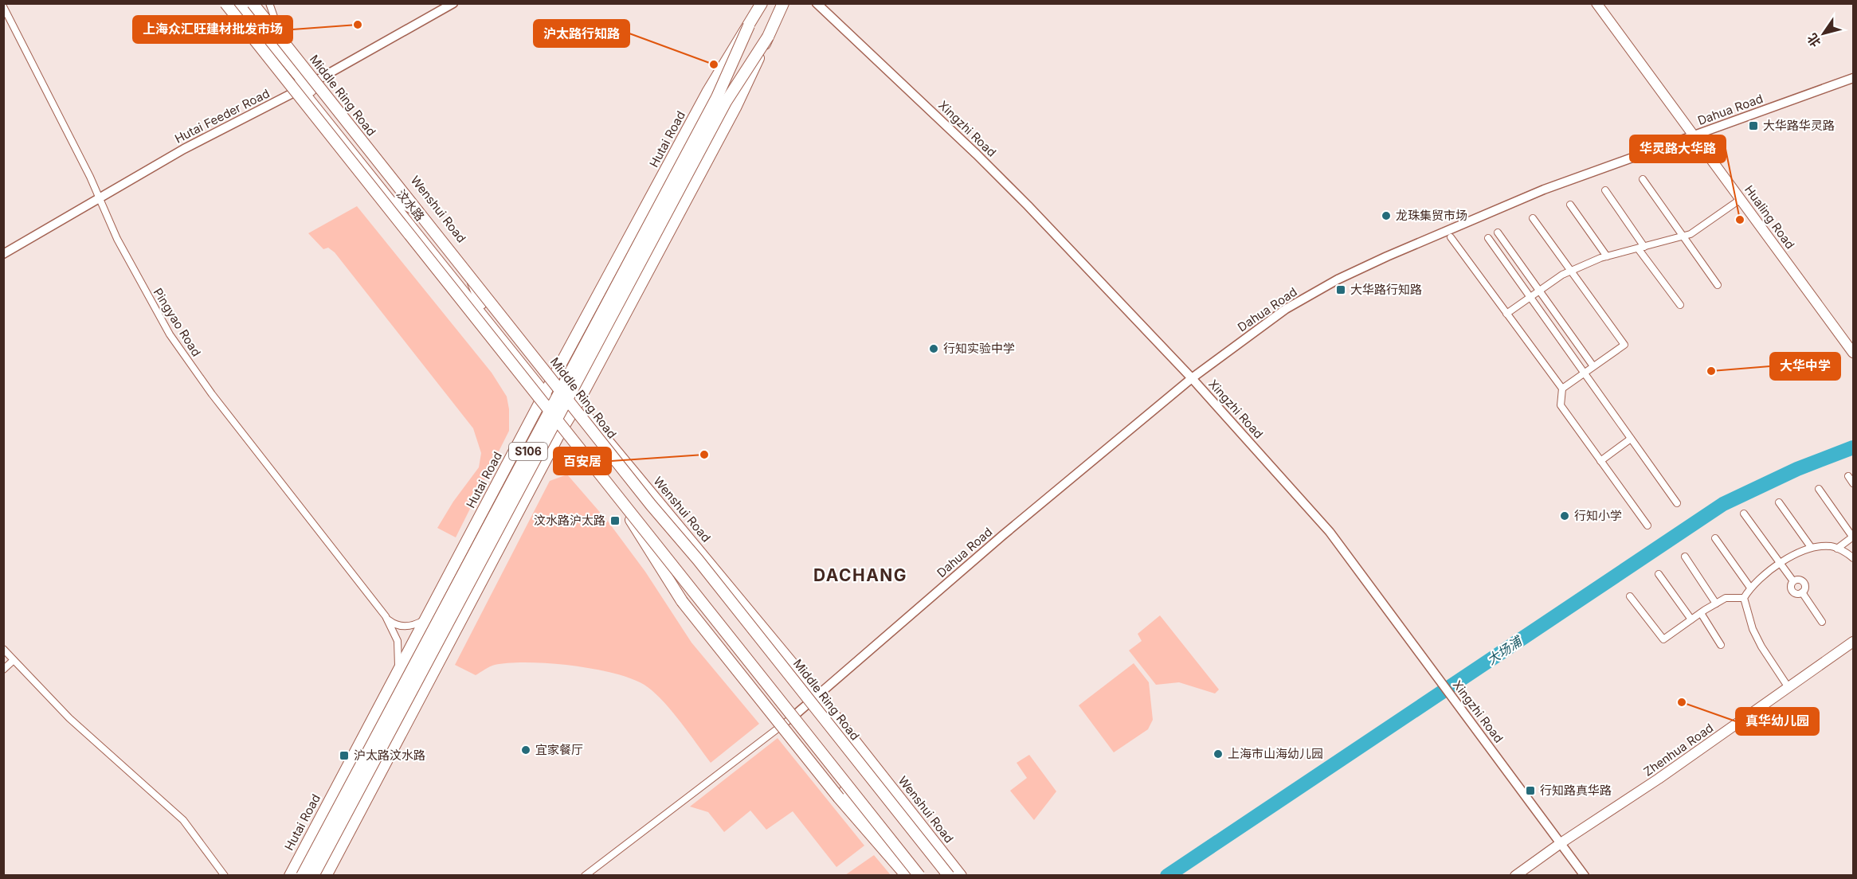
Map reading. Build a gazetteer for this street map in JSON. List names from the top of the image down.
{
  "streets": {
    "main road": [
      "Middle Ring Road",
      "Hutai Road",
      "汶水路",
      "Wenshui Road",
      "Hualing Road",
      "S106",
      "Zhenhua Road"
    ],
    "street": [
      "Dahua Road",
      "Hutai Feeder Road",
      "Xingzhi Road",
      "Pingyao Road"
    ]
  },
  "crossings": [
    ["Dahua Road", "Xingzhi Road"],
    ["Dahua Road", "Wenshui Road"],
    ["Dahua Road", "Hualing Road"],
    ["Hutai Feeder Road", "汶水路"],
    ["Hutai Feeder Road", "Wenshui Road"],
    ["Hutai Feeder Road", "Pingyao Road"],
    ["Xingzhi Road", "Zhenhua Road"],
    ["Hutai Road", "汶水路"],
    ["Hutai Road", "Wenshui Road"],
    ["Hutai Road", "Pingyao Road"],
    ["汶水路", "S106"],
    ["Wenshui Road", "S106"]
  ],
  "districts": ["DACHANG"],
  "water": ["大场浦"],
  "places": {
    "other": [
      "上海众汇旺建材批发市场",
      "沪太路行知路",
      "龙珠集贸市场",
      "华灵路大华路",
      "行知实验中学",
      "大华中学",
      "百安居",
      "行知小学",
      "真华幼儿园",
      "宜家餐厅",
      "上海市山海幼儿园"
    ],
    "transit": [
      "大华路华灵路",
      "大华路行知路",
      "汶水路沪太路",
      "沪太路汶水路",
      "行知路真华路"
    ]
  },
  "north": "bottom left"
}
